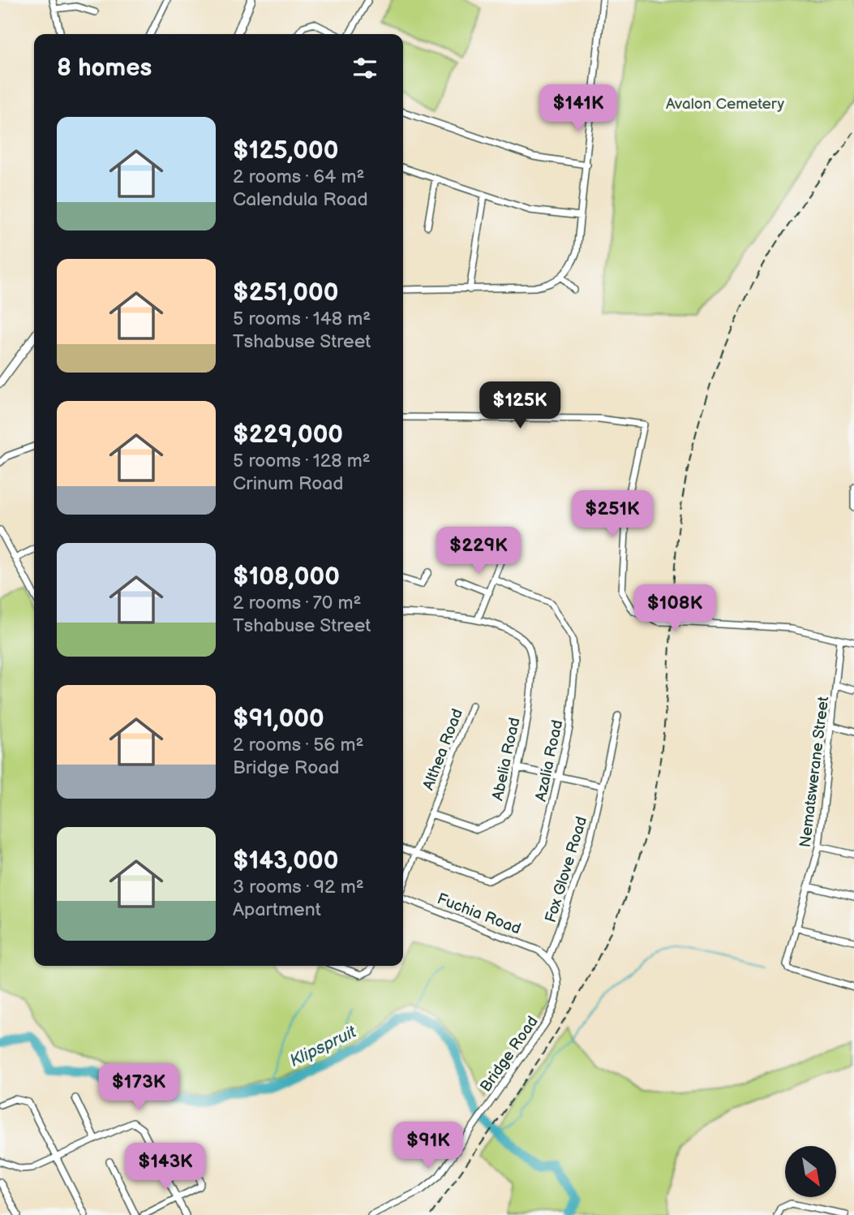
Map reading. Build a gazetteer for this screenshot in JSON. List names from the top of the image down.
{
  "streets": {
    "street": [
      "Althea Road",
      "Abelia Road",
      "Azalia Road",
      "Nematswerane Street",
      "Fox Glove Road",
      "Fuchia Road",
      "Bridge Road"
    ]
  },
  "crossings": [
    ["Althea Road", "Abelia Road"],
    ["Althea Road", "Azalia Road"],
    ["Fox Glove Road", "Fuchia Road"],
    ["Fox Glove Road", "Bridge Road"],
    ["Fuchia Road", "Bridge Road"]
  ],
  "water": ["Klipspruit"],
  "parks": ["Avalon Cemetery"],
  "north": "bottom right",
  "page": {
    "heading": "8 homes",
    "price": [
      "$141K",
      "$125K",
      "$251K",
      "$229K",
      "$108K",
      "$173K",
      "$91K",
      "$143K"
    ],
    "list": [
      {
        "name": "$125,000",
        "note": "2 rooms · 64 m² · Calendula Road"
      },
      {
        "name": "$251,000",
        "note": "5 rooms · 148 m² · Tshabuse Street"
      },
      {
        "name": "$229,000",
        "note": "5 rooms · 128 m² · Crinum Road"
      },
      {
        "name": "$108,000",
        "note": "2 rooms · 70 m² · Tshabuse Street"
      },
      {
        "name": "$91,000",
        "note": "2 rooms · 56 m² · Bridge Road"
      },
      {
        "name": "$143,000",
        "note": "3 rooms · 92 m² · Apartment"
      }
    ]
  }
}
